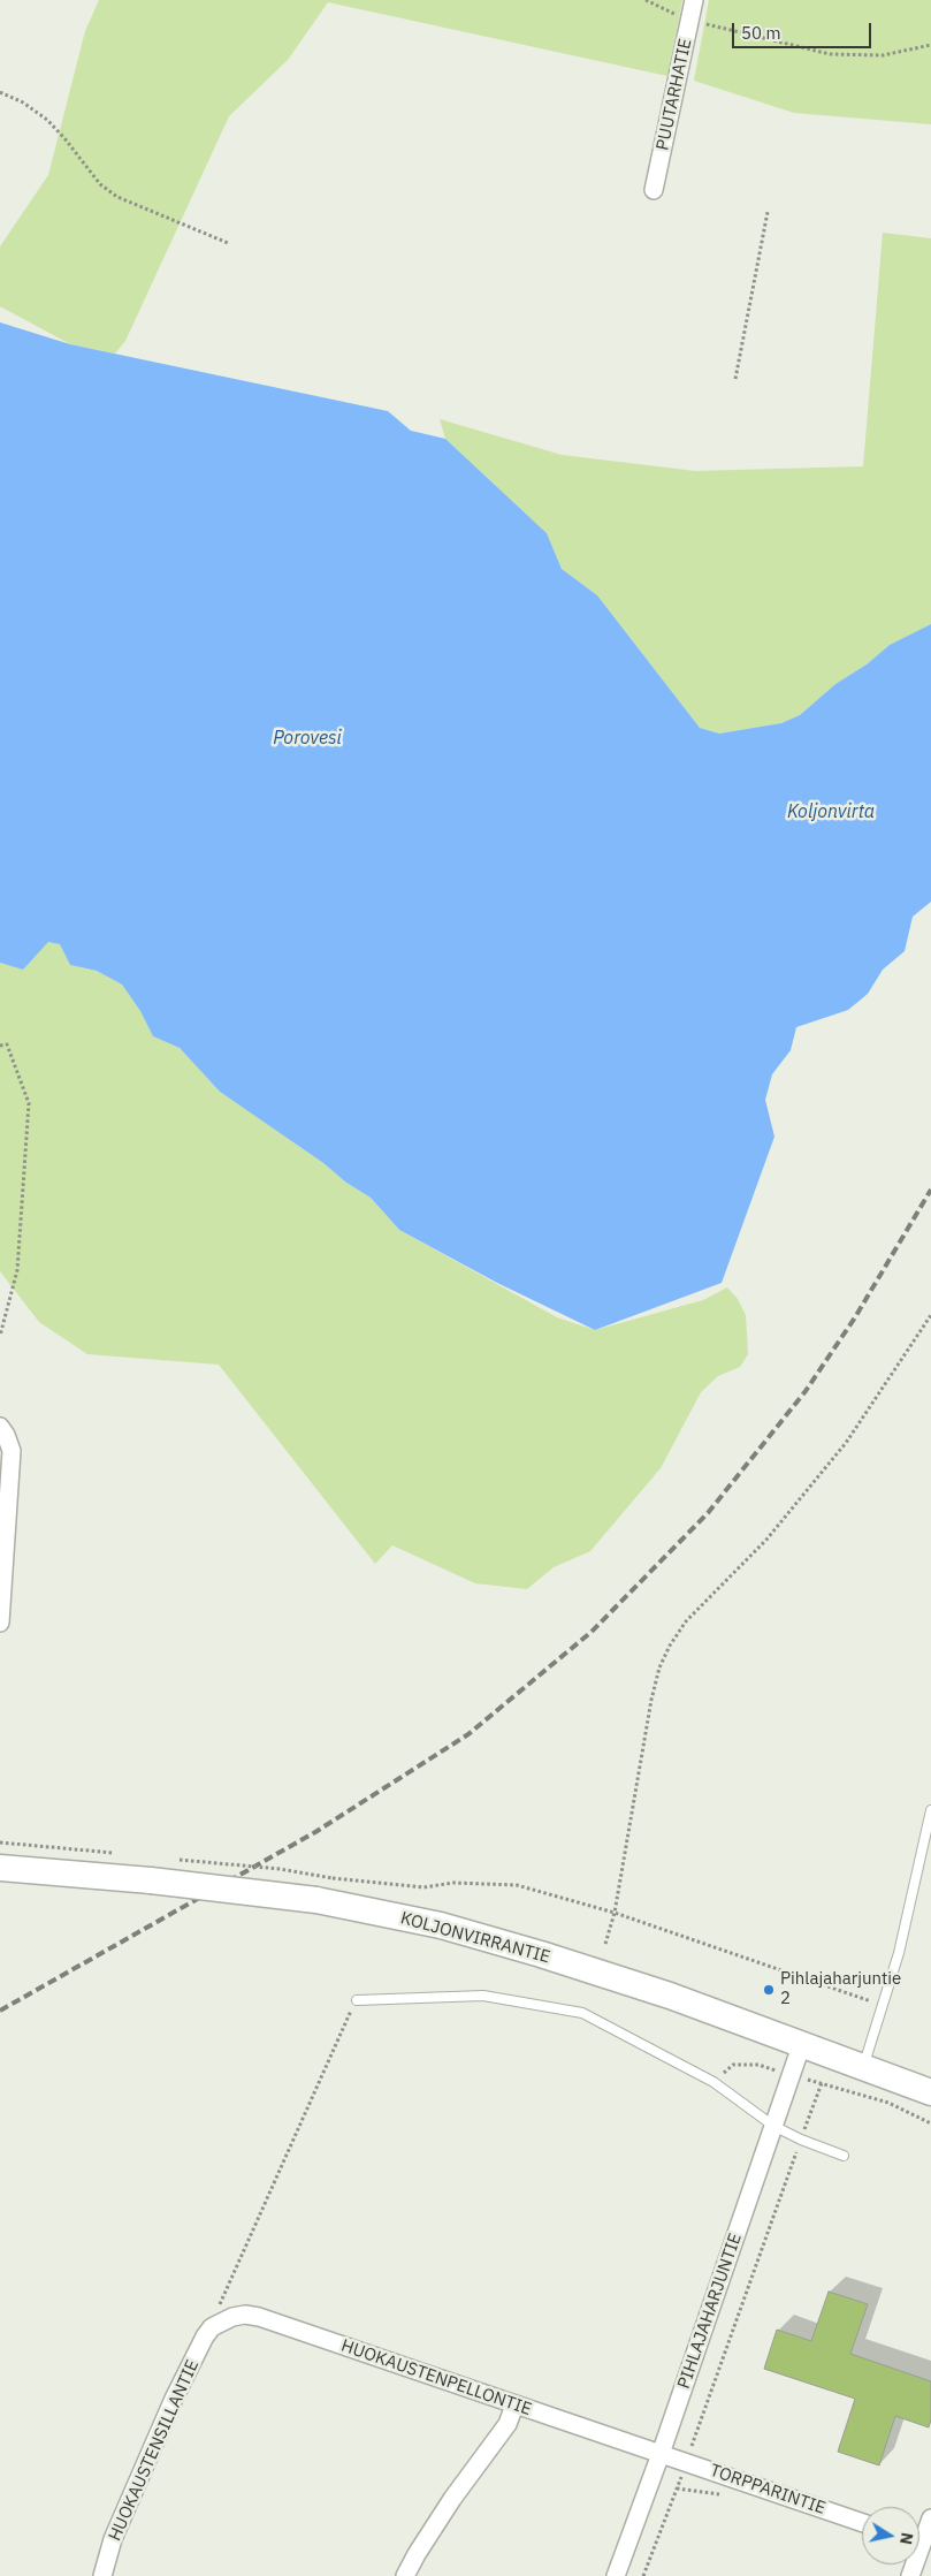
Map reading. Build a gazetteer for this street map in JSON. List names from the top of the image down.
{
  "streets": {
    "main road": ["KOLJONVIRRANTIE"],
    "street": [
      "PUUTARHATIE",
      "PIHLAJAHARJUNTIE",
      "HUOKAUSTENPELLONTIE",
      "HUOKAUSTENSILLANTIE",
      "TORPPARINTIE"
    ]
  },
  "crossings": [
    ["KOLJONVIRRANTIE", "PIHLAJAHARJUNTIE"],
    ["PIHLAJAHARJUNTIE", "HUOKAUSTENPELLONTIE"],
    ["PIHLAJAHARJUNTIE", "TORPPARINTIE"],
    ["HUOKAUSTENPELLONTIE", "HUOKAUSTENSILLANTIE"],
    ["HUOKAUSTENPELLONTIE", "TORPPARINTIE"]
  ],
  "water": ["Porovesi", "Koljonvirta"],
  "places": ["Pihlajaharjuntie 2"],
  "scale_bar": "50 m",
  "north": "right"
}
